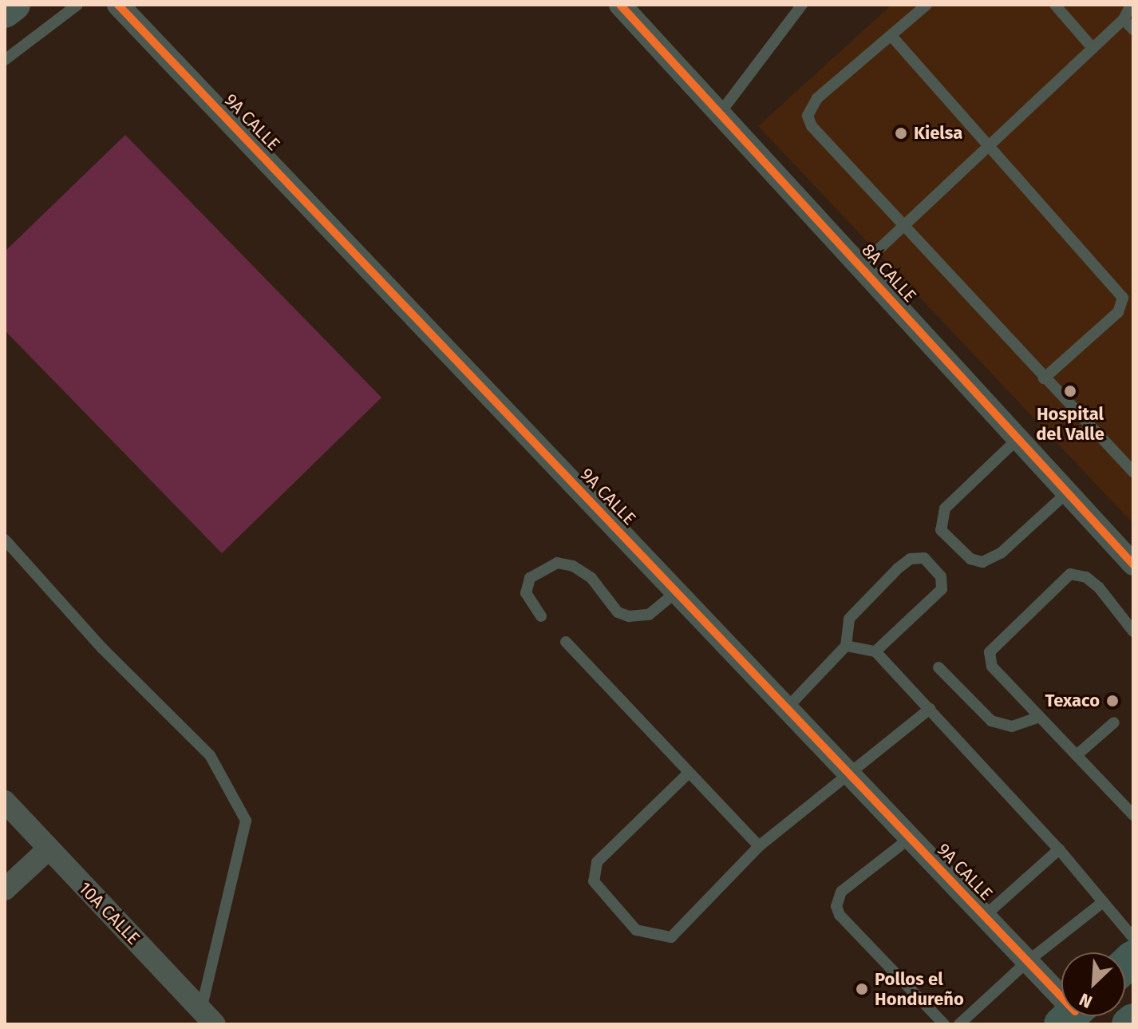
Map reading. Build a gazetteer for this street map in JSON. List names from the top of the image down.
{
  "streets": {
    "street": ["9A CALLE", "8A CALLE", "10A CALLE"]
  },
  "places": [
    "Kielsa",
    "Hospital del Valle",
    "Texaco",
    "Pollos el Hondureño"
  ],
  "north": "bottom left"
}
